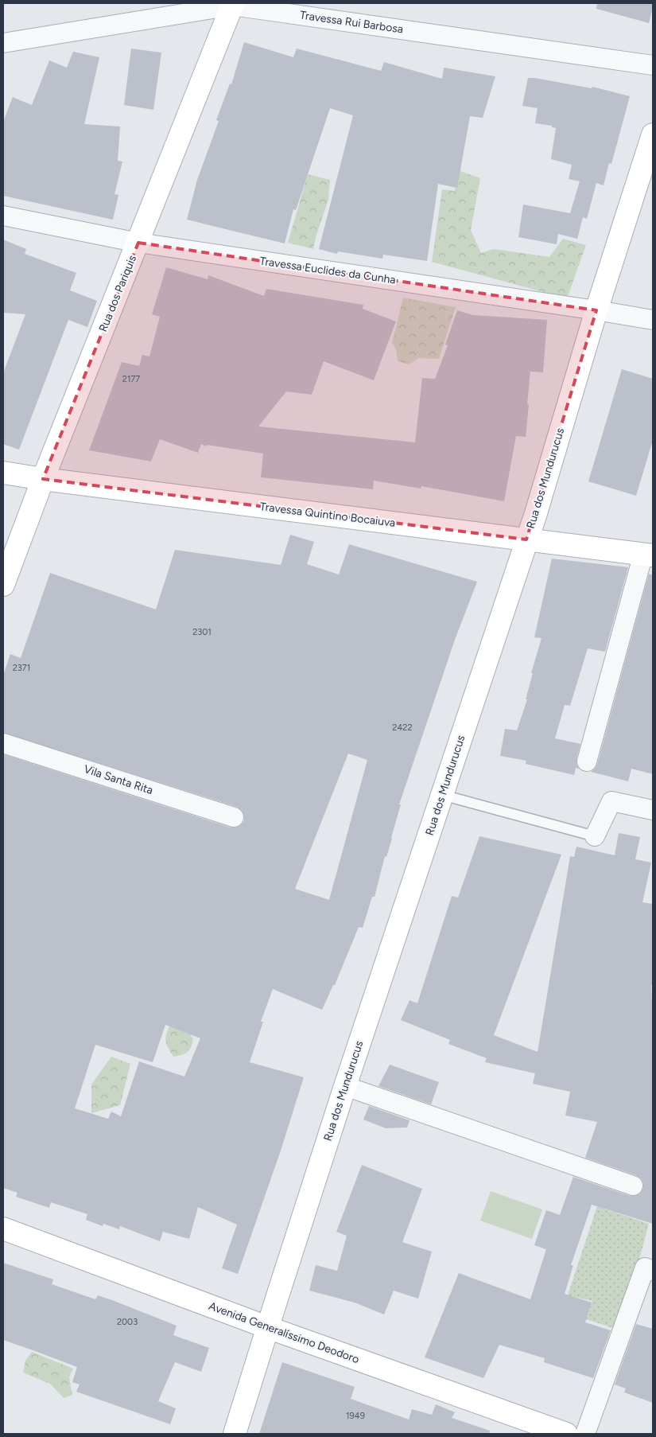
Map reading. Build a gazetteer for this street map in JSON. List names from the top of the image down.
{
  "streets": {
    "street": [
      "Travessa Rui Barbosa",
      "Travessa Euclides da Cunha",
      "Rua dos Pariquis",
      "Rua dos Mundurucus",
      "Travessa Quintino Bocaiuva",
      "Vila Santa Rita",
      "Avenida Generalíssimo Deodoro"
    ]
  },
  "crossings": [
    ["Travessa Rui Barbosa", "Rua dos Pariquis"],
    ["Travessa Euclides da Cunha", "Rua dos Pariquis"],
    ["Travessa Euclides da Cunha", "Rua dos Mundurucus"],
    ["Rua dos Pariquis", "Travessa Quintino Bocaiuva"],
    ["Rua dos Mundurucus", "Travessa Quintino Bocaiuva"],
    ["Rua dos Mundurucus", "Avenida Generalíssimo Deodoro"]
  ],
  "house_numbers": [
    "2177",
    "2301",
    "2371",
    "2422",
    "2003",
    "1949"
  ]
}
